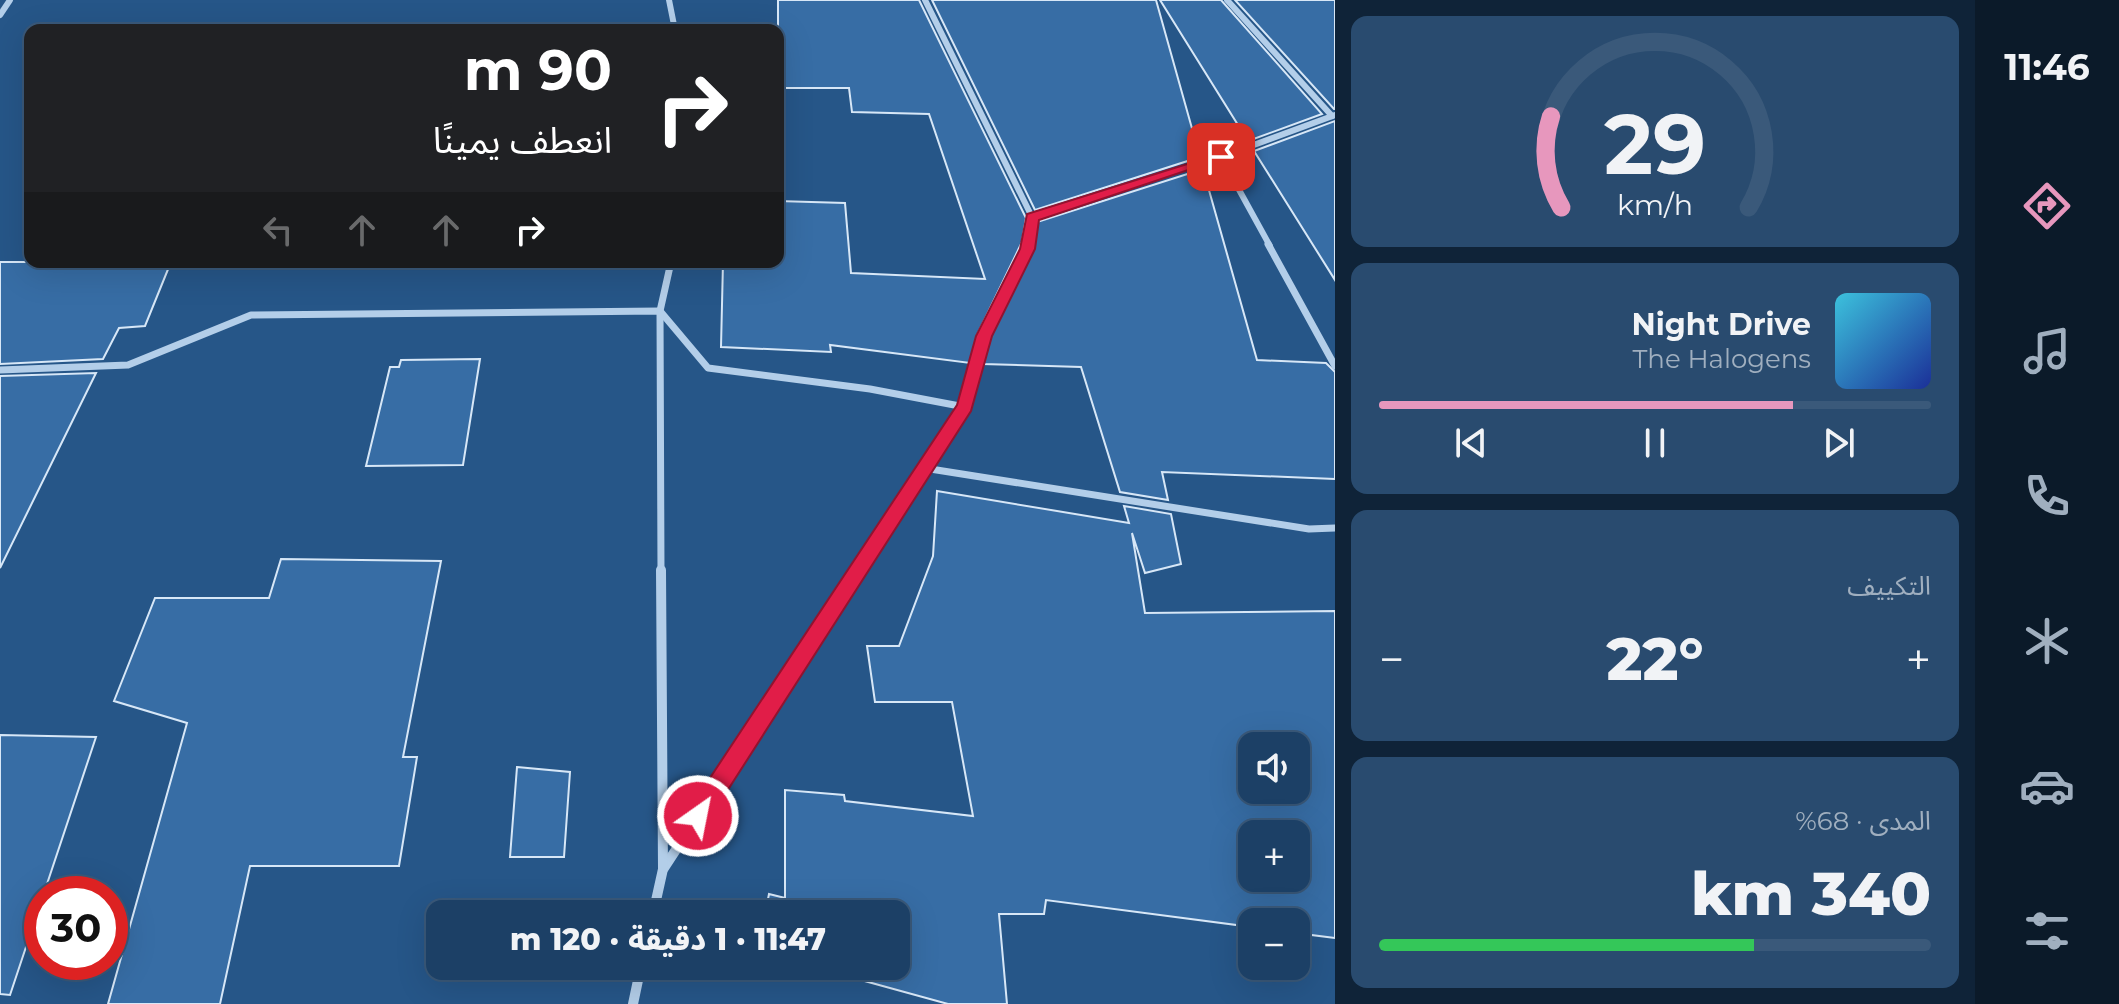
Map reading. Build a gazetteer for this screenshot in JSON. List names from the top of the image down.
{
  "page": {
    "tabs": "11:46",
    "turn": ["90 m", "انعطف يمينًا"],
    "song": ["Night Drive", "The Halogens"],
    "tile": [
      "التكييف",
      ["المدى · 68%", "340 km"]
    ],
    "heat": ["−", "22°", "+"],
    "map_buttons": ["+", "−"],
    "limit": "30",
    "trip": "11:47 · 1 دقيقة · 120 m",
    "gauge": ["29", "km/h"]
  }
}
